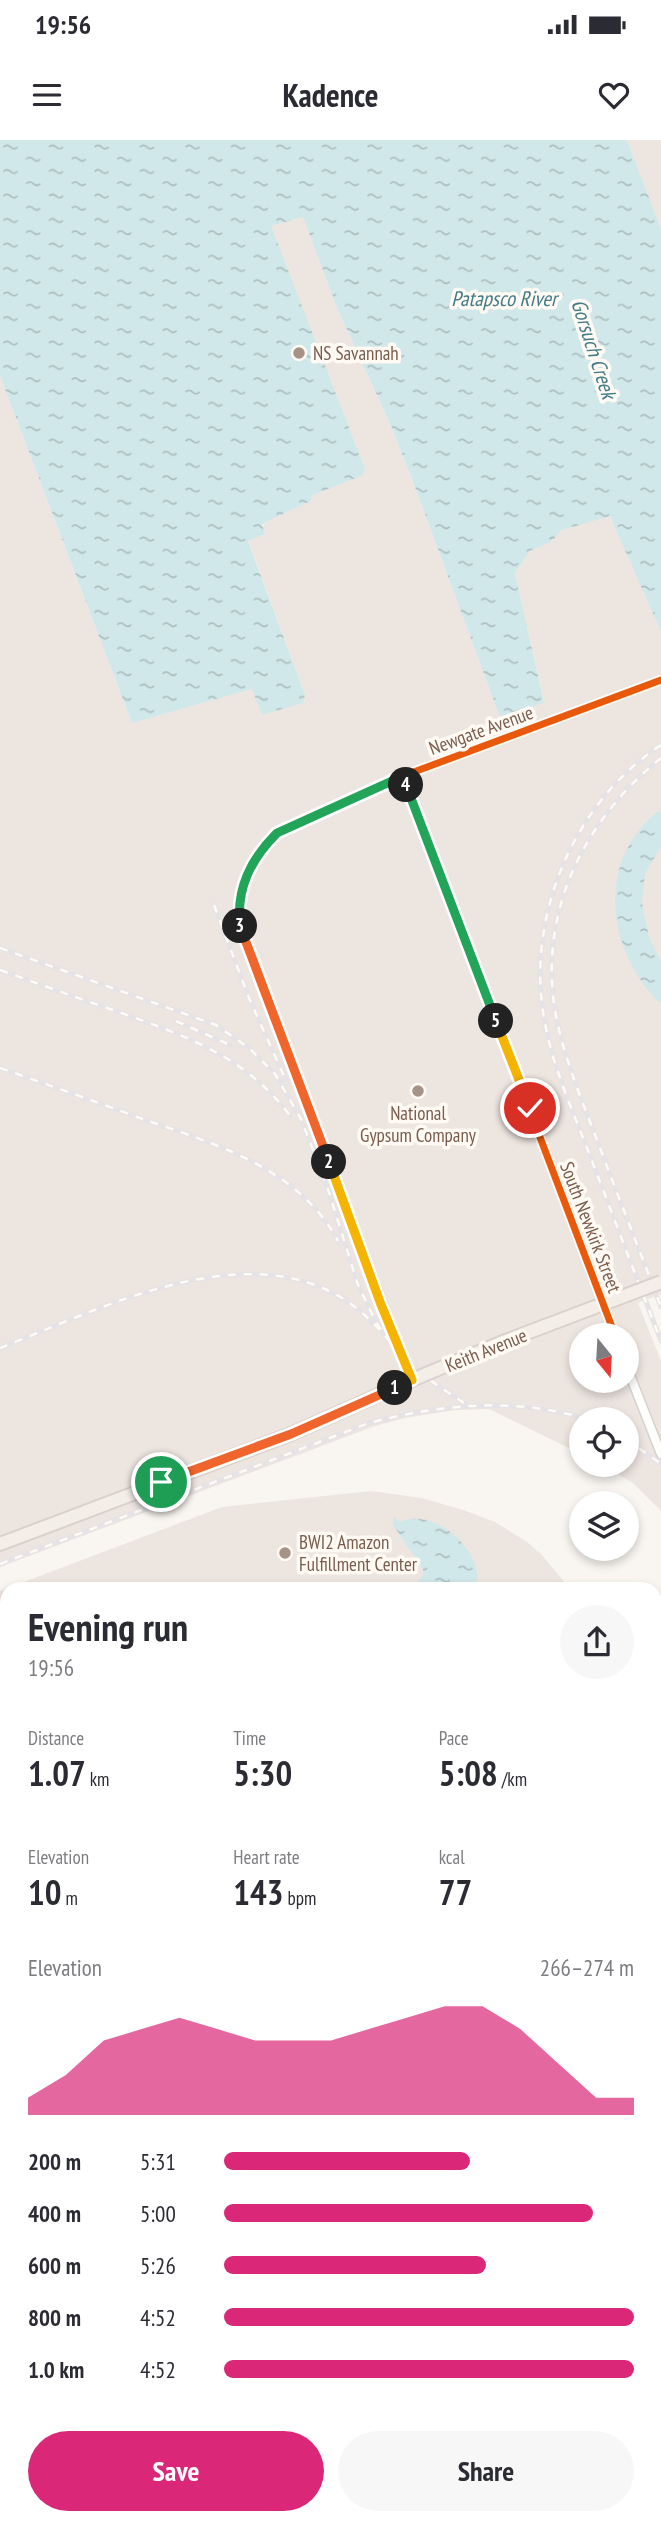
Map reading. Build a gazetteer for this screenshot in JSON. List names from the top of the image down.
{
  "streets": {
    "main road": ["Keith Avenue"],
    "street": ["Newgate Avenue", "South Newkirk Street"]
  },
  "crossings": [
    ["Newgate Avenue", "South Newkirk Street"],
    ["Newgate Avenue", "Keith Avenue"],
    ["South Newkirk Street", "Keith Avenue"]
  ],
  "water": ["Patapsco River", "Gorsuch Creek"],
  "places": ["NS Savannah", "National Gypsum Company", "BWI2 Amazon Fulfillment Center"],
  "north": "bottom",
  "page": {
    "status": "19:56",
    "header": "Kadence",
    "pins": [
      "4",
      "3",
      "5",
      "2",
      "1"
    ],
    "heading": ["Evening run", "19:56"],
    "stats": [
      ["Distance", "1.07 km"],
      ["Time", "5:30"],
      ["Pace", "5:08 /km"],
      ["Elevation", "10 m"],
      ["Heart rate", "143 bpm"],
      ["kcal", "77"]
    ],
    "chart": ["Elevation", "266–274 m"],
    "list": [
      {
        "name": "200 m",
        "note": "5:31"
      },
      {
        "name": "400 m",
        "note": "5:00"
      },
      {
        "name": "600 m",
        "note": "5:26"
      },
      {
        "name": "800 m",
        "note": "4:52"
      },
      {
        "name": "1.0 km",
        "note": "4:52"
      }
    ],
    "buttons": ["Save", "Share"]
  }
}
